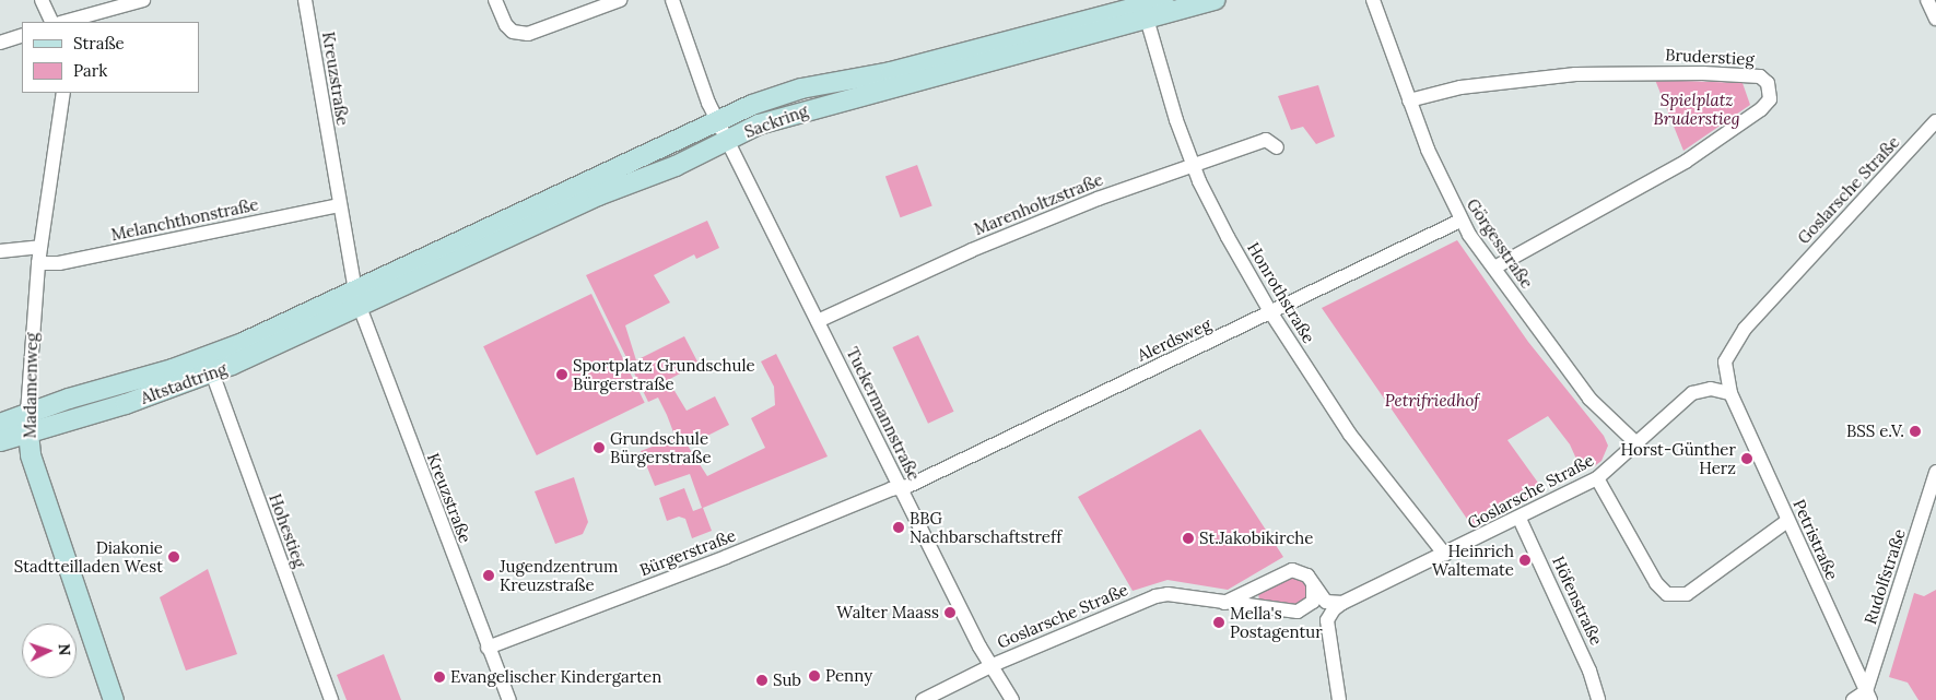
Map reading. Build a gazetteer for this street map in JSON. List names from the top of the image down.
{
  "streets": {
    "main road": ["Sackring", "Altstadtring", "Madamenweg"],
    "street": [
      "Bruderstieg",
      "Kreuzstraße",
      "Goslarsche Straße",
      "Marenholtzstraße",
      "Melanchthonstraße",
      "Görgesstraße",
      "Honrothstraße",
      "Alerdsweg",
      "Tuckermannstraße",
      "Hohestieg",
      "Petristraße",
      "Bürgerstraße",
      "Rudolfstraße",
      "Höfenstraße"
    ]
  },
  "crossings": [
    ["Bruderstieg", "Görgesstraße"],
    ["Kreuzstraße", "Sackring"],
    ["Kreuzstraße", "Melanchthonstraße"],
    ["Kreuzstraße", "Altstadtring"],
    ["Kreuzstraße", "Bürgerstraße"],
    ["Sackring", "Honrothstraße"],
    ["Sackring", "Altstadtring"],
    ["Sackring", "Tuckermannstraße"],
    ["Goslarsche Straße", "Görgesstraße"],
    ["Goslarsche Straße", "Honrothstraße"],
    ["Goslarsche Straße", "Tuckermannstraße"],
    ["Goslarsche Straße", "Petristraße"],
    ["Goslarsche Straße", "Höfenstraße"],
    ["Marenholtzstraße", "Honrothstraße"],
    ["Marenholtzstraße", "Tuckermannstraße"],
    ["Melanchthonstraße", "Madamenweg"],
    ["Görgesstraße", "Alerdsweg"],
    ["Honrothstraße", "Alerdsweg"],
    ["Alerdsweg", "Tuckermannstraße"],
    ["Alerdsweg", "Bürgerstraße"],
    ["Altstadtring", "Madamenweg"],
    ["Altstadtring", "Hohestieg"],
    ["Tuckermannstraße", "Bürgerstraße"],
    ["Petristraße", "Rudolfstraße"]
  ],
  "parks": ["Spielplatz Bruderstieg", "Petrifriedhof"],
  "places": [
    "Sportplatz Grundschule Bürgerstraße",
    "BSS e.V.",
    "Grundschule Bürgerstraße",
    "Horst-Günther Herz",
    "BBG Nachbarschaftstreff",
    "St.Jakobikirche",
    "Diakonie Stadtteilladen West",
    "Heinrich Waltemate",
    "Jugendzentrum Kreuzstraße",
    "Walter Maass",
    "Mella's Postagentur",
    "Penny",
    "Evangelischer Kindergarten",
    "Sub"
  ],
  "legend": ["Straße", "Park"],
  "north": "right"
}
